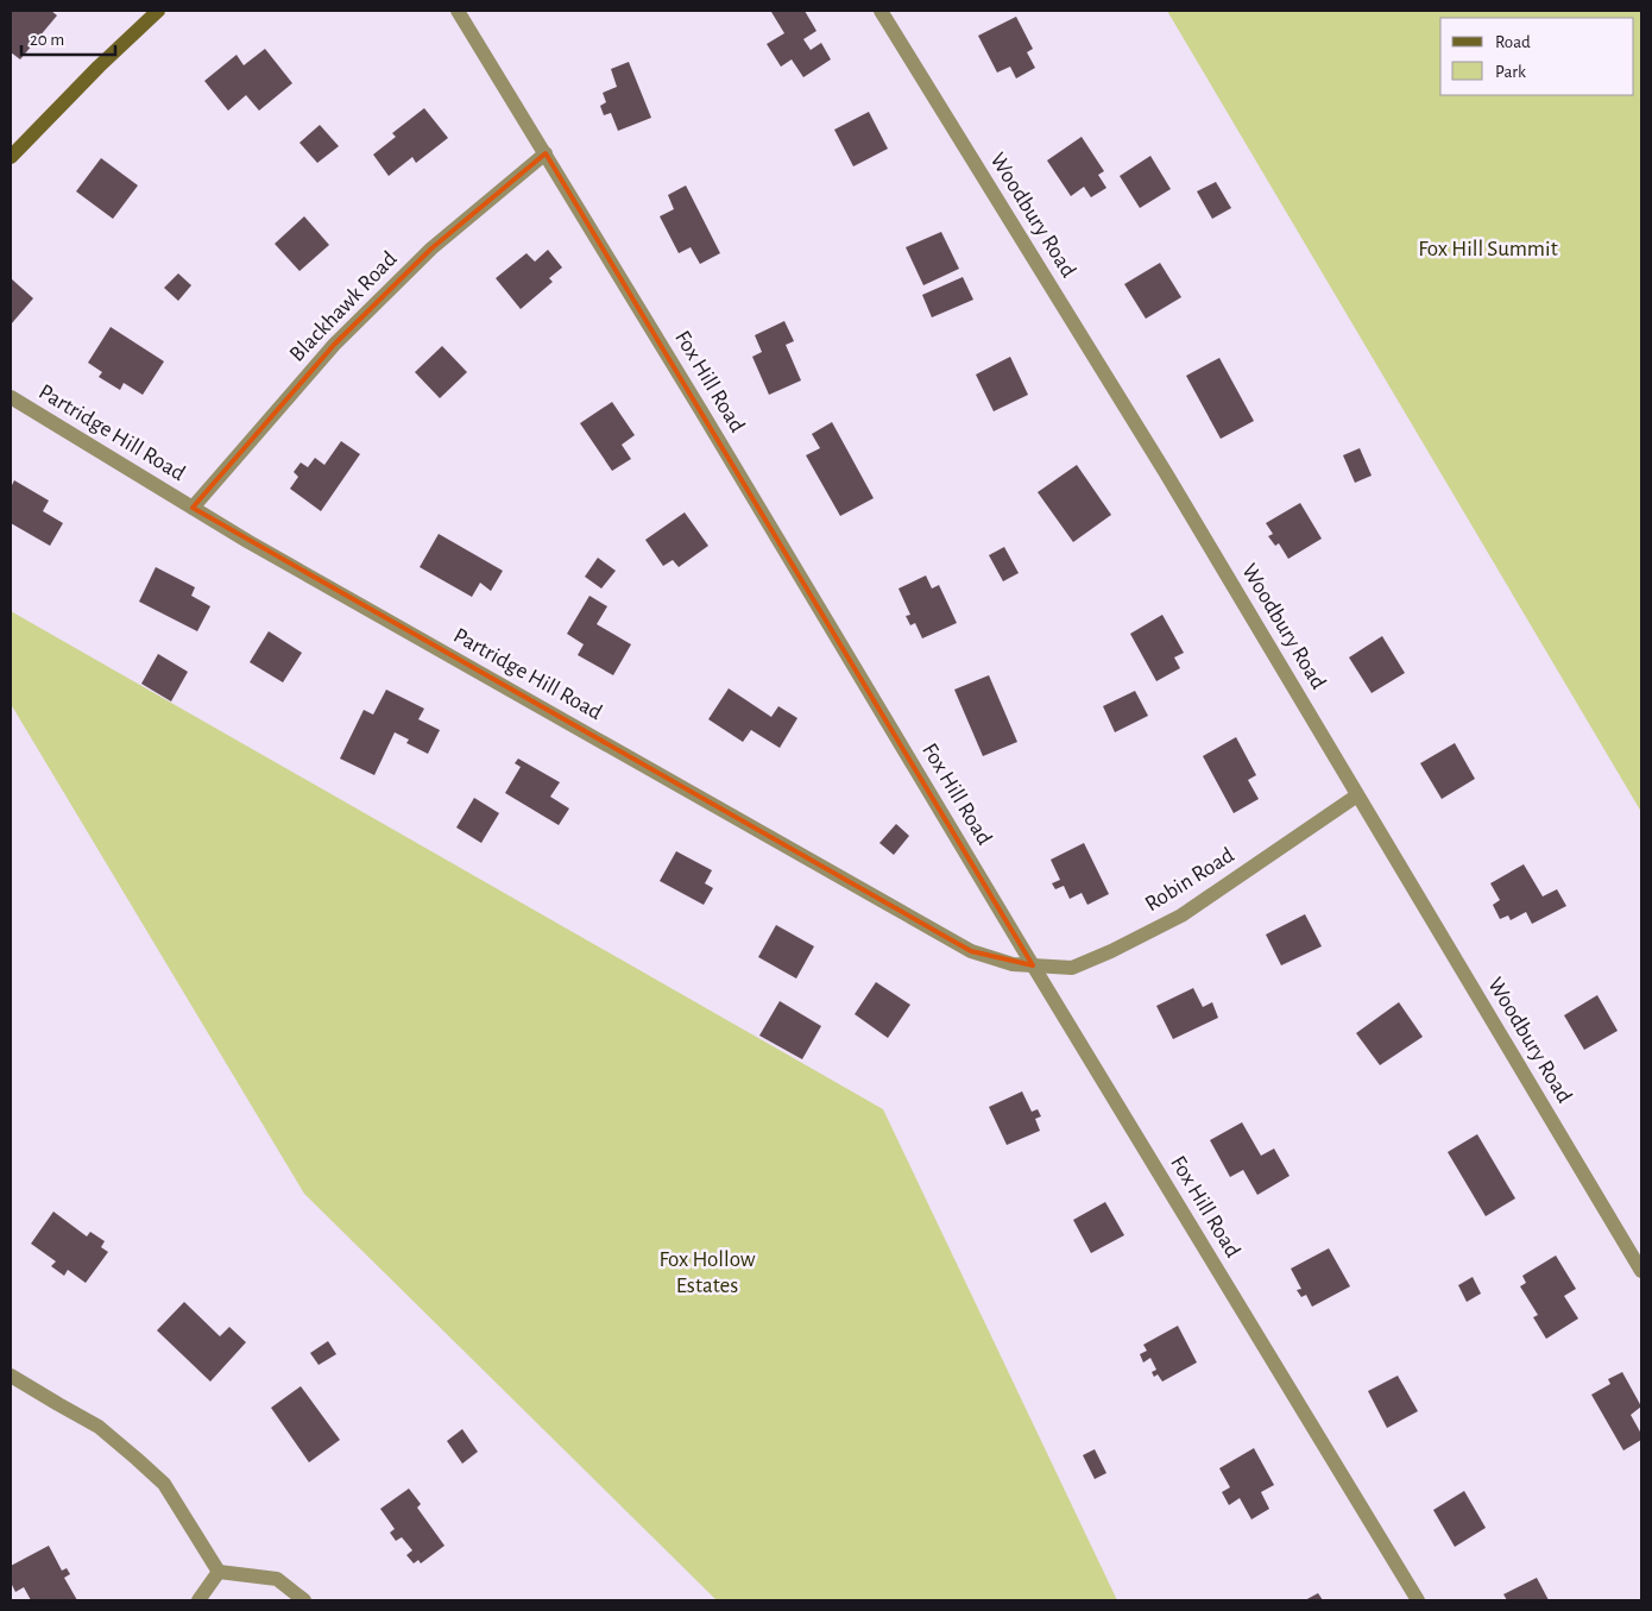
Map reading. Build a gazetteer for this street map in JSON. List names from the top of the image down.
{
  "streets": {
    "street": [
      "Woodbury Road",
      "Blackhawk Road",
      "Fox Hill Road",
      "Partridge Hill Road",
      "Robin Road"
    ]
  },
  "crossings": [
    ["Woodbury Road", "Robin Road"],
    ["Blackhawk Road", "Fox Hill Road"],
    ["Blackhawk Road", "Partridge Hill Road"],
    ["Fox Hill Road", "Partridge Hill Road"],
    ["Fox Hill Road", "Robin Road"],
    ["Partridge Hill Road", "Robin Road"]
  ],
  "parks": ["Fox Hill Summit", "Fox Hollow Estates"],
  "legend": ["Road", "Park"],
  "scale_bar": "20 m"
}
